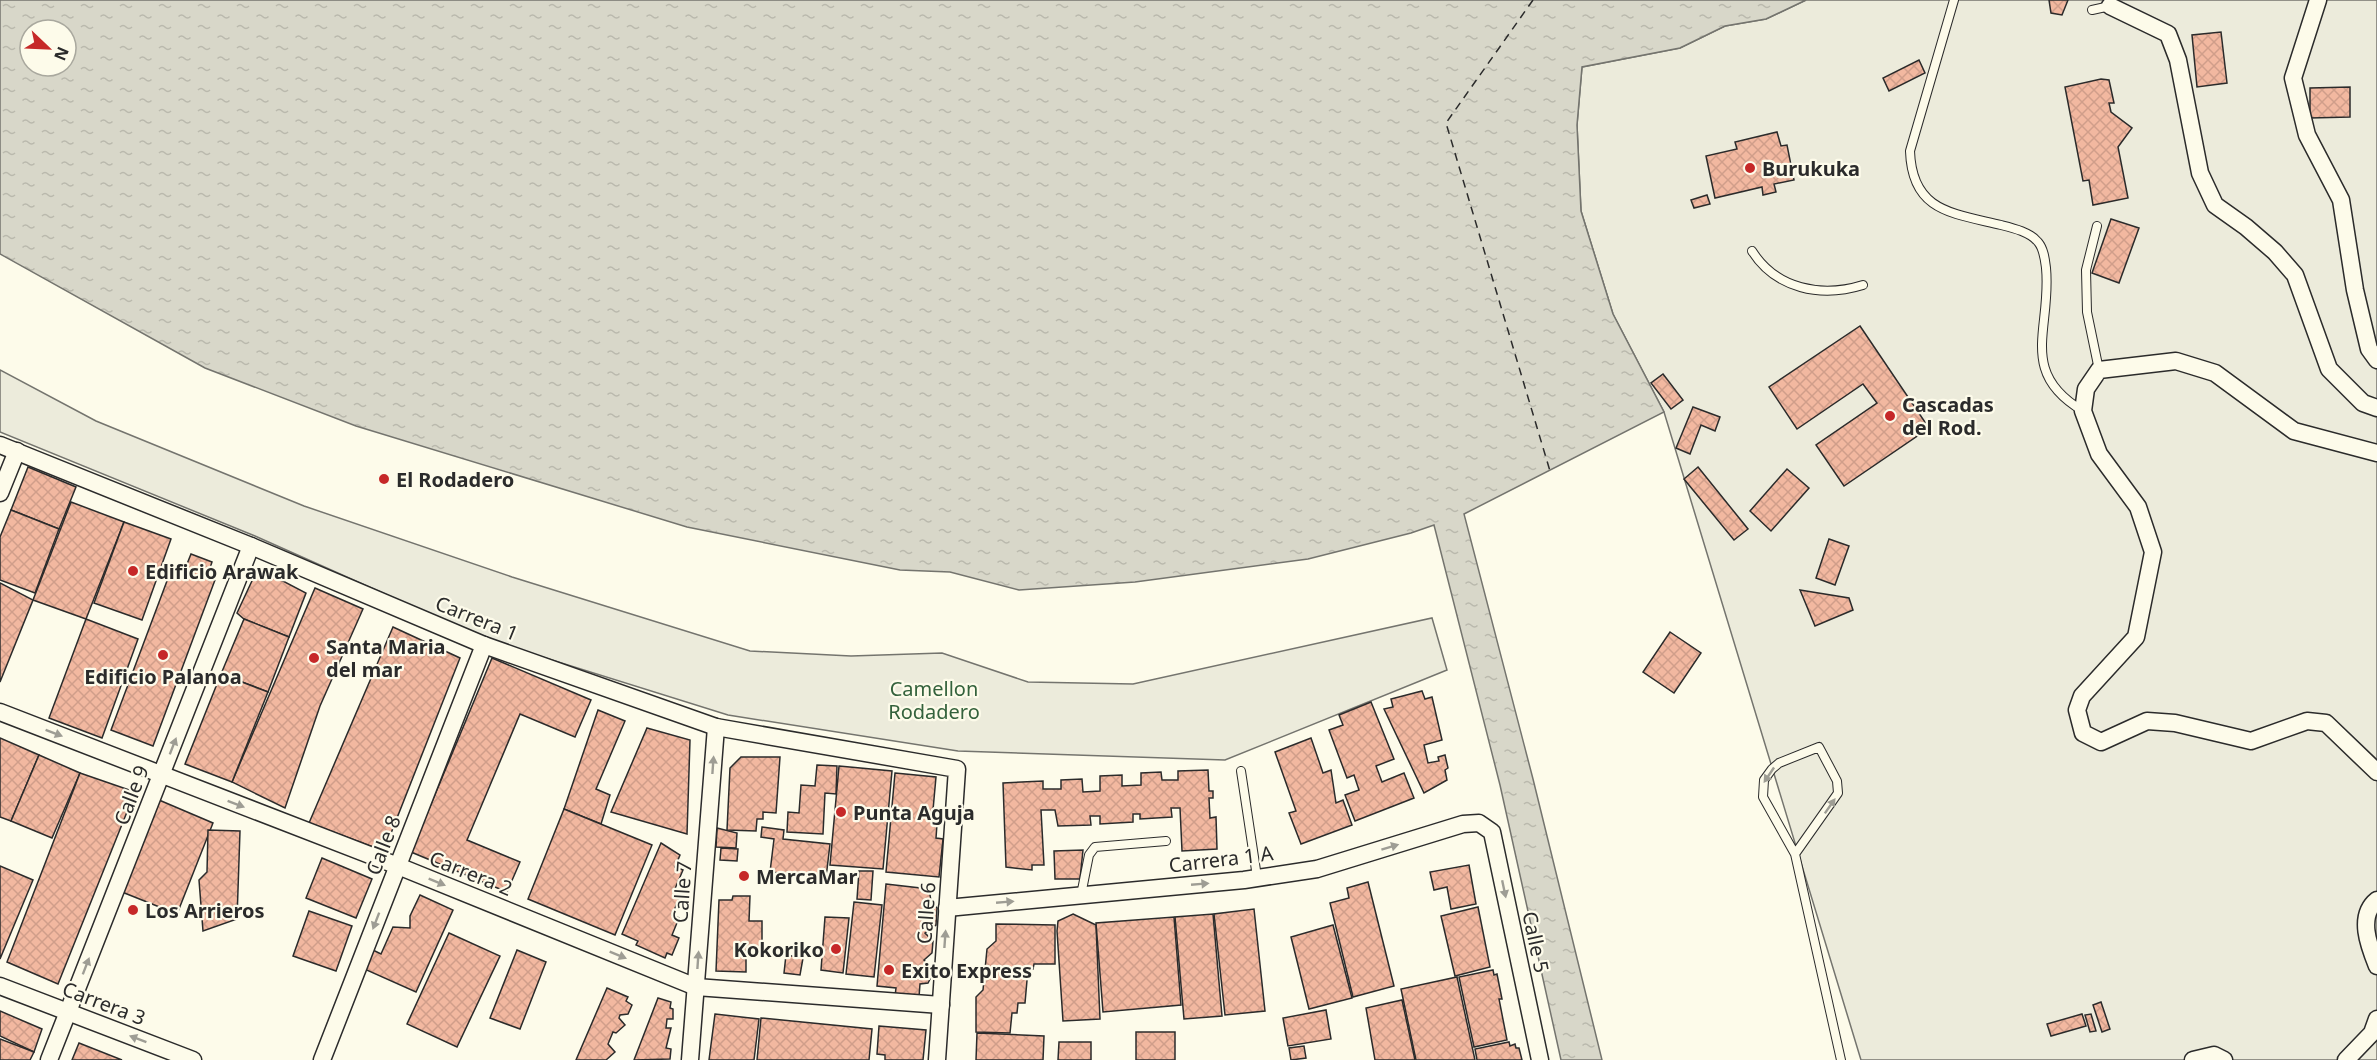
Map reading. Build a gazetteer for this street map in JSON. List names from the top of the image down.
{
  "streets": {
    "street": [
      "Carrera 1",
      "Calle 9",
      "Calle 8",
      "Carrera 1 A",
      "Carrera 2",
      "Calle 7",
      "Calle 6",
      "Calle 5",
      "Carrera 3"
    ]
  },
  "crossings": [
    ["Carrera 1", "Calle 9"],
    ["Carrera 1", "Calle 8"],
    ["Carrera 1", "Calle 7"],
    ["Carrera 1", "Calle 6"],
    ["Calle 9", "Carrera 2"],
    ["Calle 9", "Carrera 3"],
    ["Calle 8", "Carrera 2"],
    ["Carrera 1 A", "Calle 6"],
    ["Carrera 1 A", "Calle 5"],
    ["Carrera 2", "Calle 7"],
    ["Carrera 2", "Calle 6"]
  ],
  "one_way": [
    "Calle 9",
    "Calle 8",
    "Carrera 1 A",
    "Carrera 2",
    "Calle 7",
    "Calle 5",
    "Carrera 3"
  ],
  "parks": ["Camellon Rodadero"],
  "places": [
    "Burukuka",
    "Cascadas del Rod.",
    "El Rodadero",
    "Edificio Arawak",
    "Edificio Palanoa",
    "Santa Maria del mar",
    "Punta Aguja",
    "MercaMar",
    "Los Arrieros",
    "Kokoriko",
    "Exito Express"
  ],
  "north": "bottom right"
}
